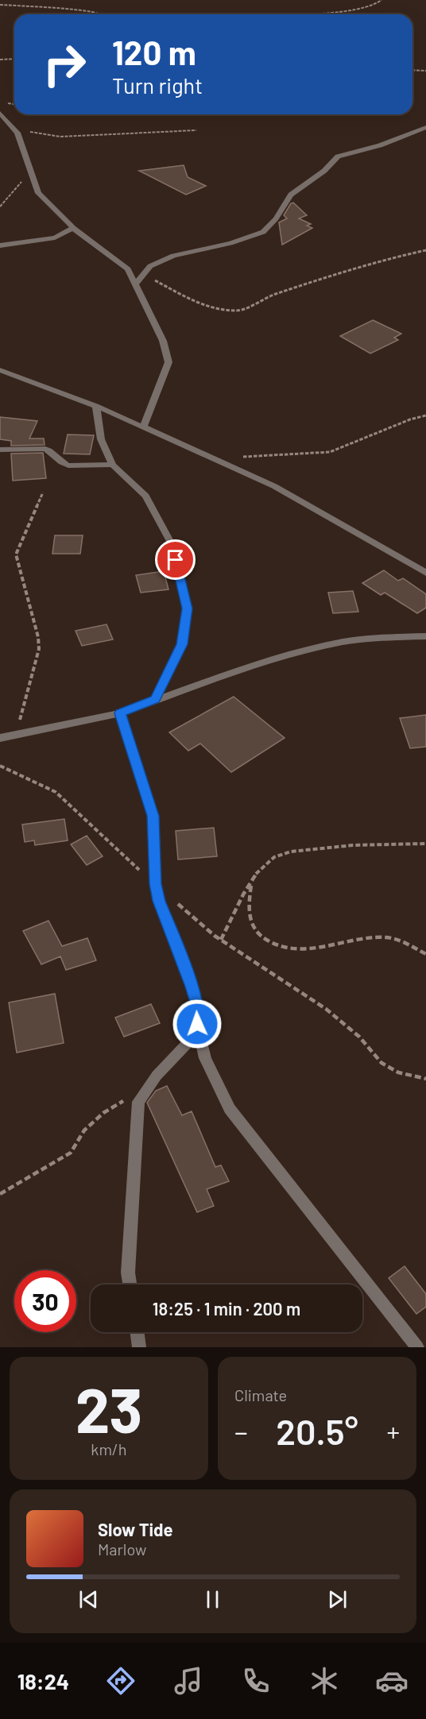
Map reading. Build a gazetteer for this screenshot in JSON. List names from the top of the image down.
{
  "page": {
    "turn": ["120 m", "Turn right"],
    "limit": "30",
    "trip": "18:25 · 1 min · 200 m",
    "tile": [
      ["23", "km/h"],
      "Climate"
    ],
    "heat": ["−", "20.5°", "+"],
    "song": ["Slow Tide", "Marlow"],
    "tabs": "18:24"
  }
}
